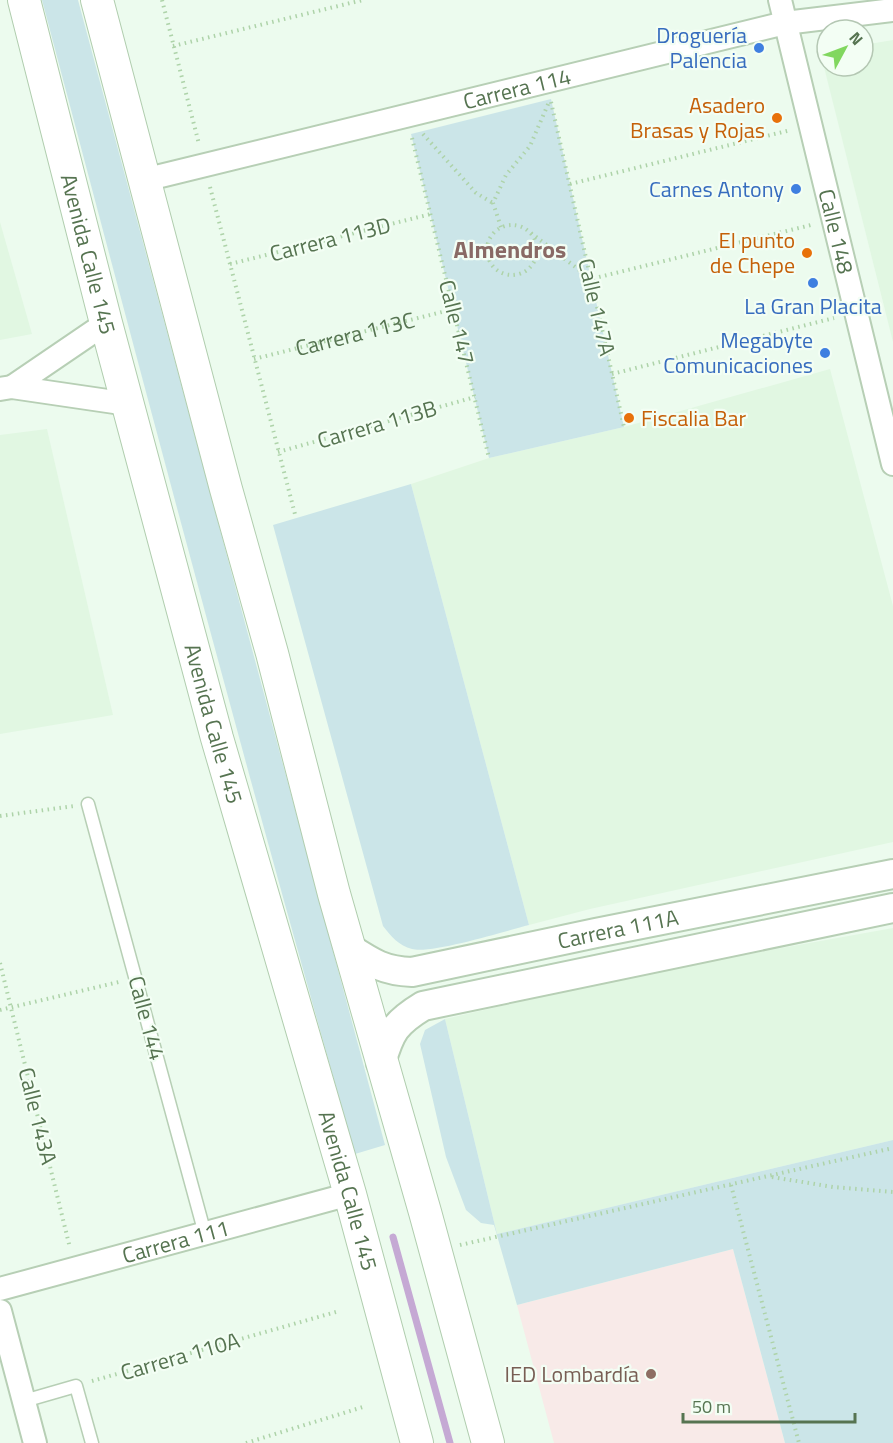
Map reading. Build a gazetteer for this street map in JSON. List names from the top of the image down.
{
  "streets": {
    "main road": ["Avenida Calle 145"],
    "street": [
      "Carrera 114",
      "Calle 148",
      "Carrera 111A",
      "Carrera 111"
    ],
    "lane": ["Calle 144"],
    "path": [
      "Carrera 113D",
      "Calle 147A",
      "Calle 147",
      "Carrera 113C",
      "Carrera 113B",
      "Calle 143A",
      "Carrera 110A"
    ]
  },
  "crossings": [
    ["Carrera 114", "Calle 148"],
    ["Carrera 114", "Calle 147"],
    ["Carrera 113D", "Calle 147"],
    ["Avenida Calle 145", "Carrera 111"],
    ["Calle 147", "Carrera 113C"],
    ["Calle 147", "Carrera 113B"],
    ["Calle 144", "Carrera 111"],
    ["Calle 143A", "Carrera 111"]
  ],
  "districts": ["Almendros"],
  "places": [
    "Droguería Palencia",
    "Asadero Brasas y Rojas",
    "Carnes Antony",
    "El punto de Chepe",
    "La Gran Placita",
    "Megabyte Comunicaciones",
    "Fiscalia Bar",
    "IED Lombardía"
  ],
  "scale_bar": "50 m",
  "north": "top right"
}
